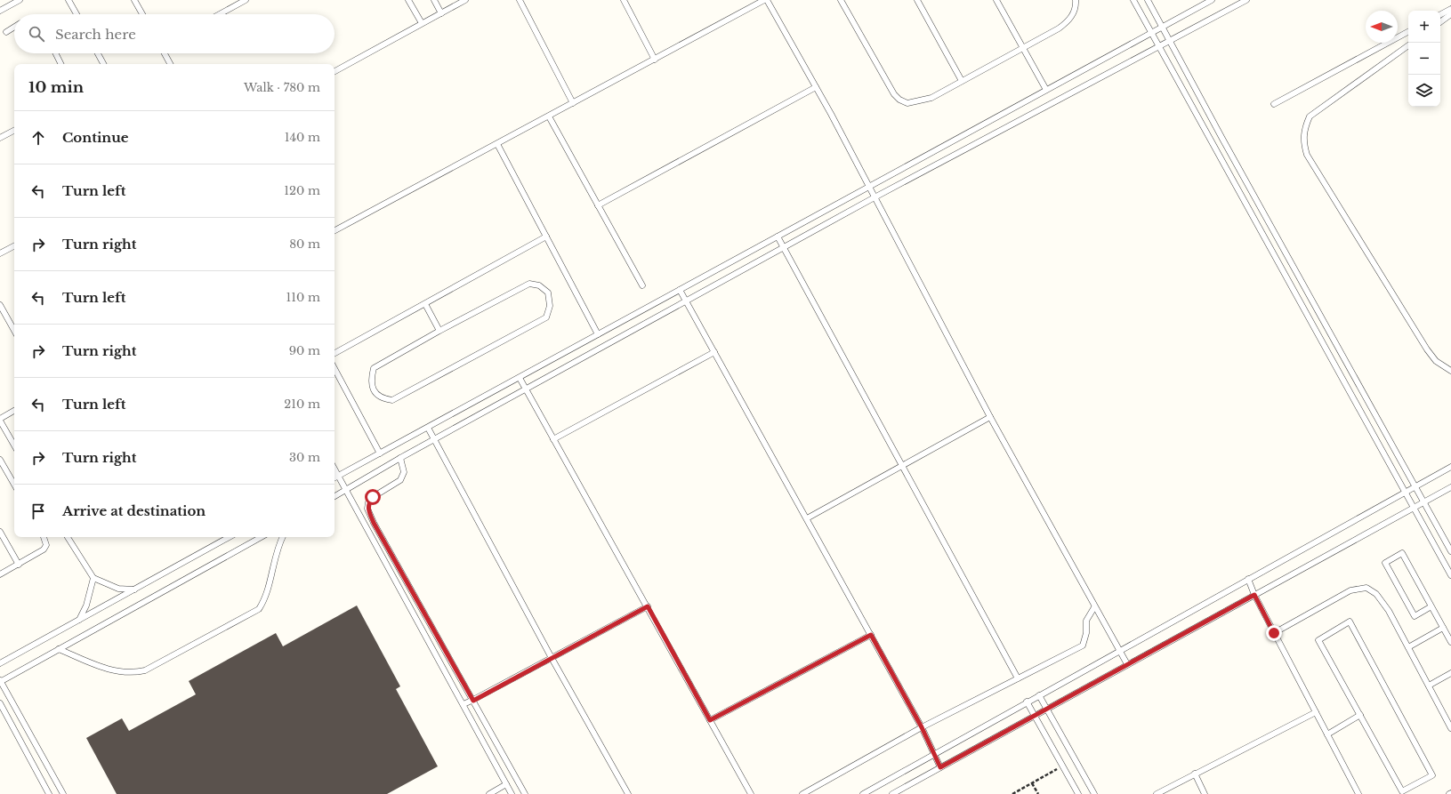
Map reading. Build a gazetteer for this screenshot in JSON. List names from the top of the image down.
{
  "north": "left",
  "page": {
    "map_buttons": ["+", "−"],
    "search": "Search here",
    "heading": ["10 min", "Walk · 780 m"],
    "list": [
      ["Continue", "140 m"],
      ["Turn left", "120 m"],
      ["Turn right", "80 m"],
      ["Turn left", "110 m"],
      ["Turn right", "90 m"],
      ["Turn left", "210 m"],
      ["Turn right", "30 m"],
      "Arrive at destination"
    ]
  }
}
